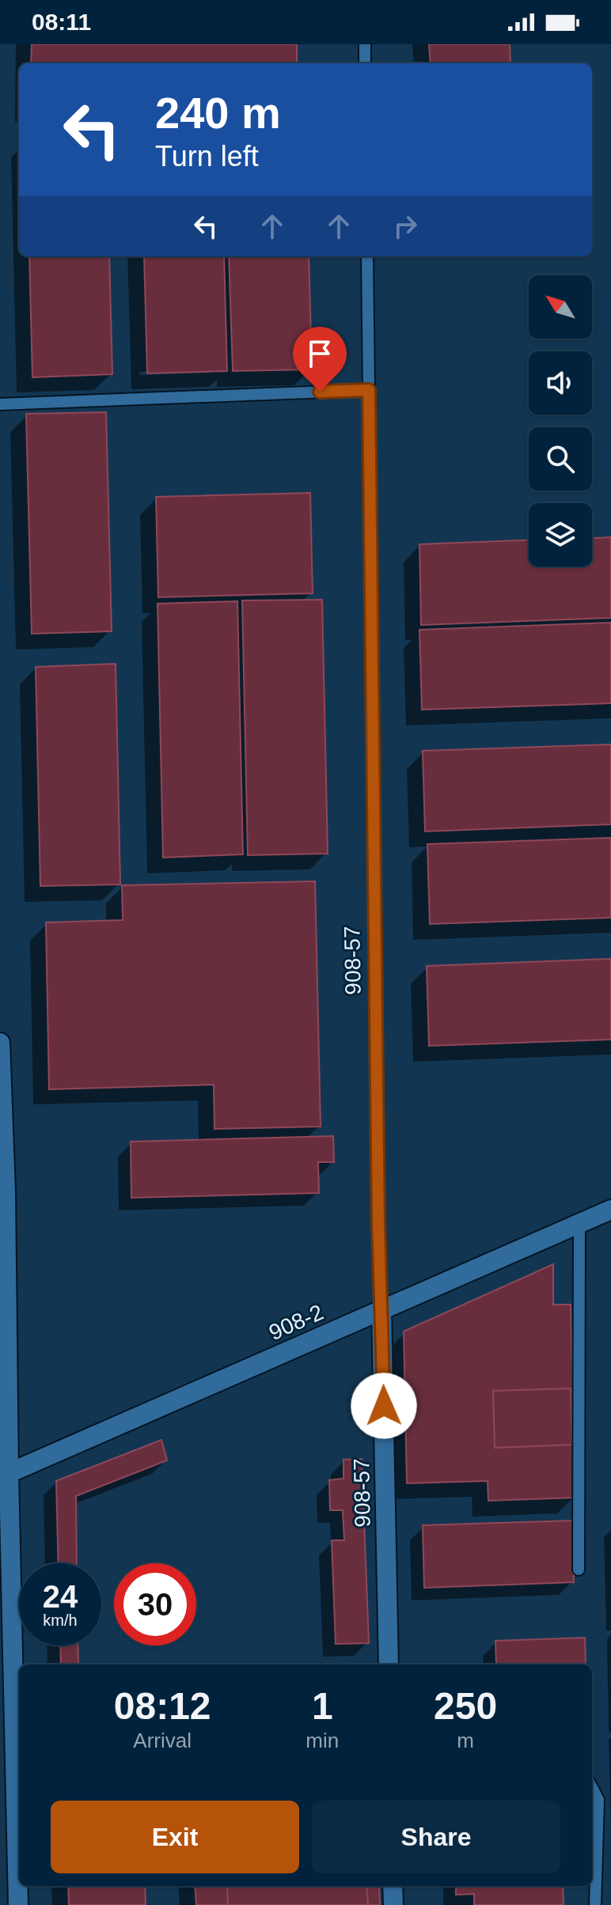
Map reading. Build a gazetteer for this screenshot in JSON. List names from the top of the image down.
{
  "streets": {
    "street": ["908-57", "908-2"]
  },
  "crossings": [
    ["908-57", "908-2"]
  ],
  "north": "top left",
  "page": {
    "status": "08:11",
    "turn": ["240 m", "Turn left"],
    "speed": "24 km/h",
    "limit": "30",
    "eta": [
      "08:12",
      "Arrival",
      "1",
      "min",
      "250",
      "m"
    ],
    "buttons": ["Exit", "Share"]
  }
}
